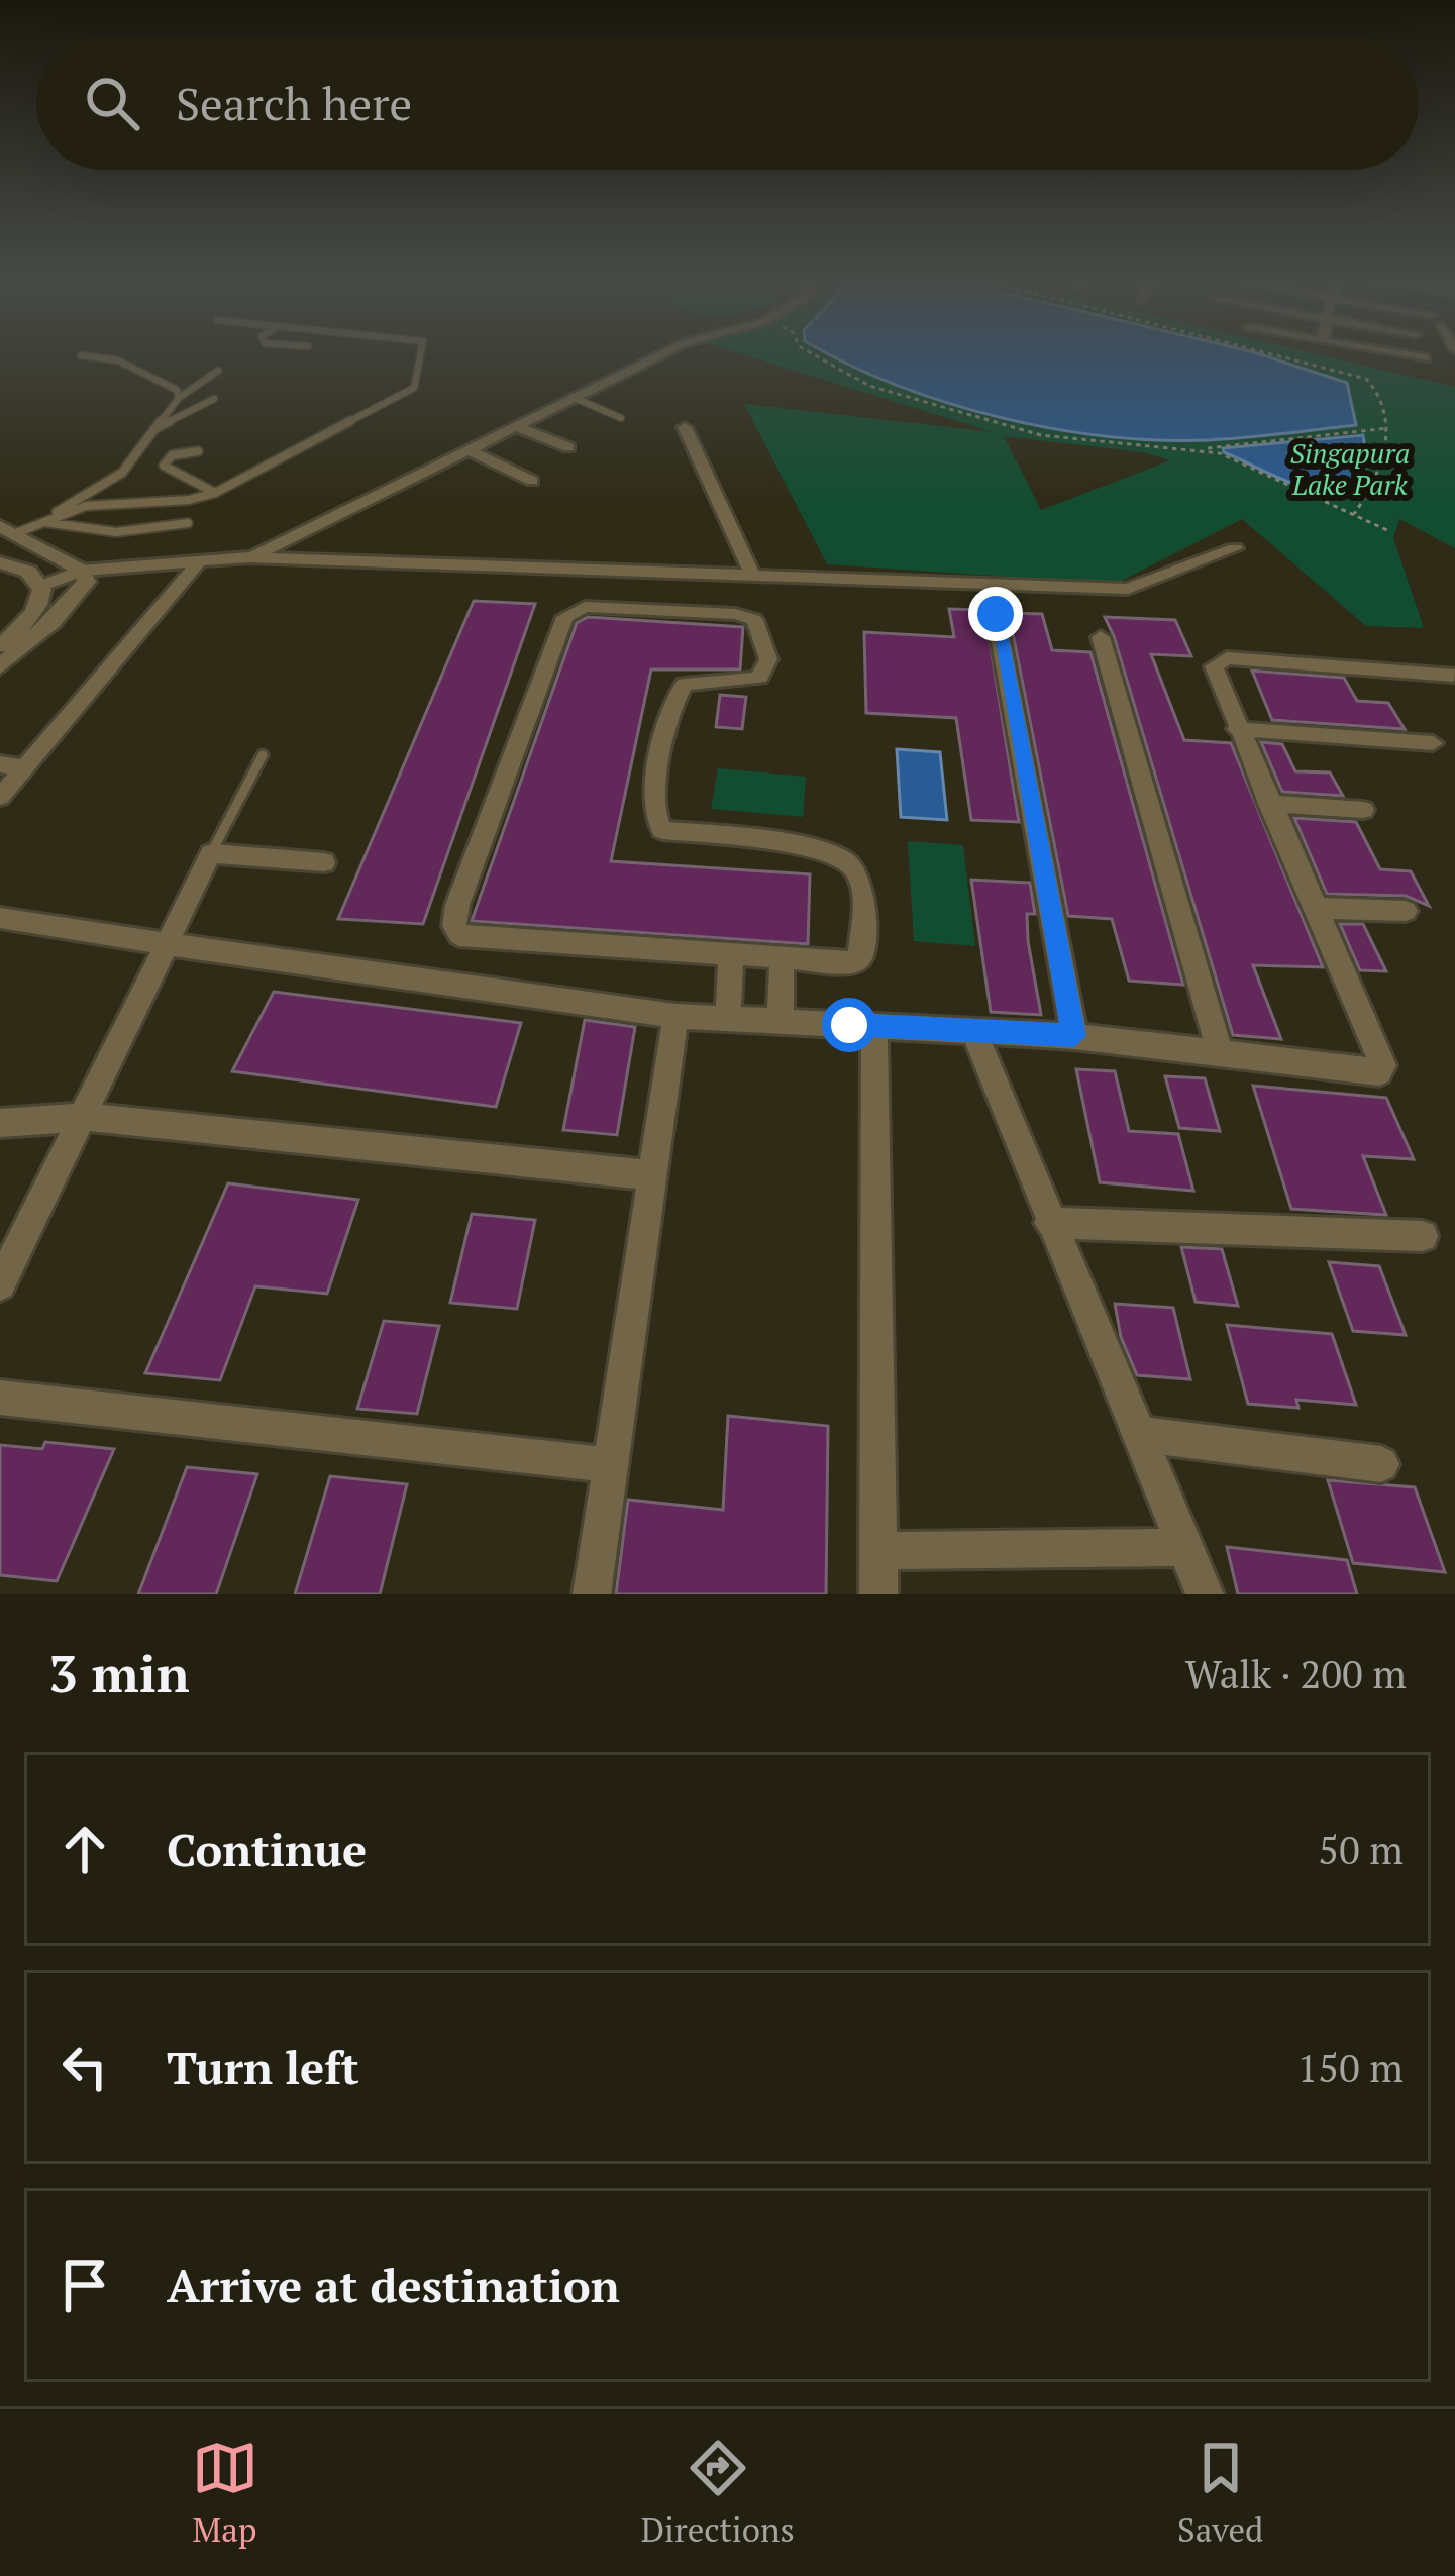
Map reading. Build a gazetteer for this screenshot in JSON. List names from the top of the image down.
{
  "parks": ["Singapura Lake Park"],
  "page": {
    "search": "Search here",
    "heading": ["3 min", "Walk · 200 m"],
    "list": [
      ["Continue", "50 m"],
      ["Turn left", "150 m"],
      "Arrive at destination"
    ],
    "nav": ["Map", "Directions", "Saved"]
  }
}
